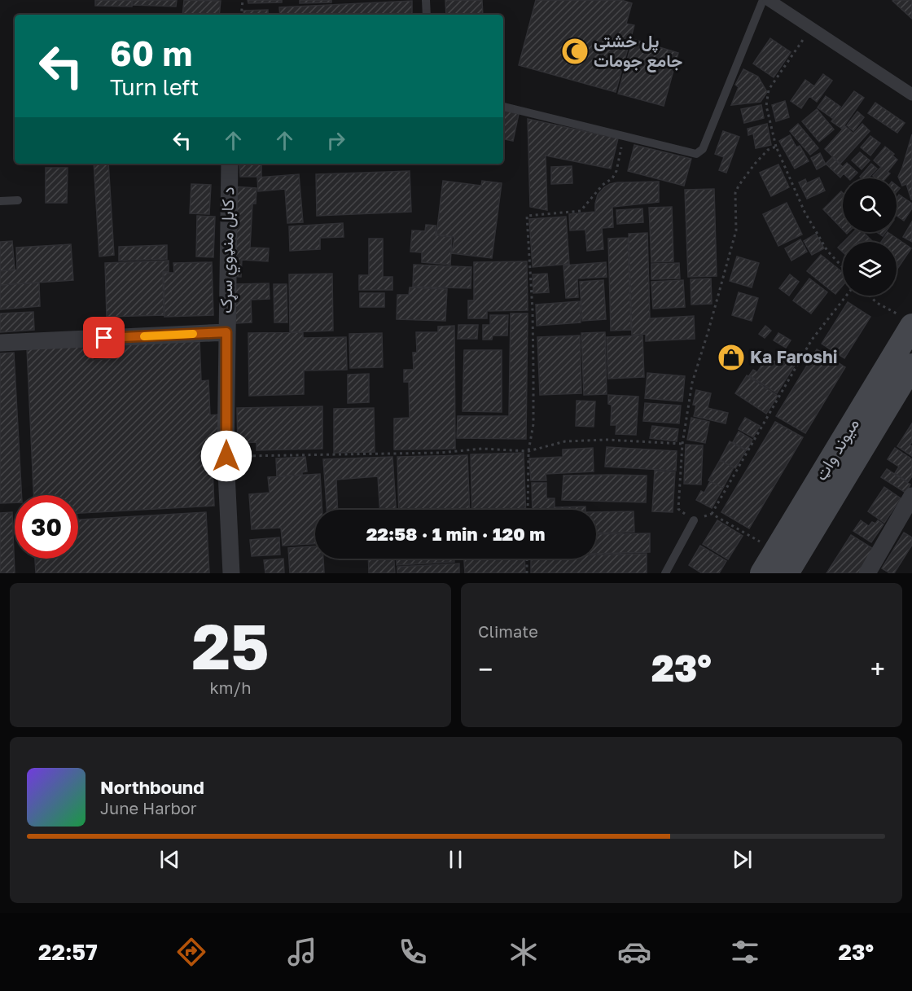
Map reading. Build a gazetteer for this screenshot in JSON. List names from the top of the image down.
{
  "streets": {
    "main road": ["میوند واټ"],
    "street": ["د کابل منډوي سړک"]
  },
  "places": {
    "mosque": ["پل خشتی جامع جومات"],
    "shop": ["Ka Faroshi"]
  },
  "page": {
    "turn": ["60 m", "Turn left"],
    "limit": "30",
    "trip": "22:58 · 1 min · 120 m",
    "tile": [
      ["25", "km/h"],
      "Climate"
    ],
    "heat": ["−", "23°", "+"],
    "song": ["Northbound", "June Harbor"],
    "tabs": ["22:57", "23°"]
  }
}
